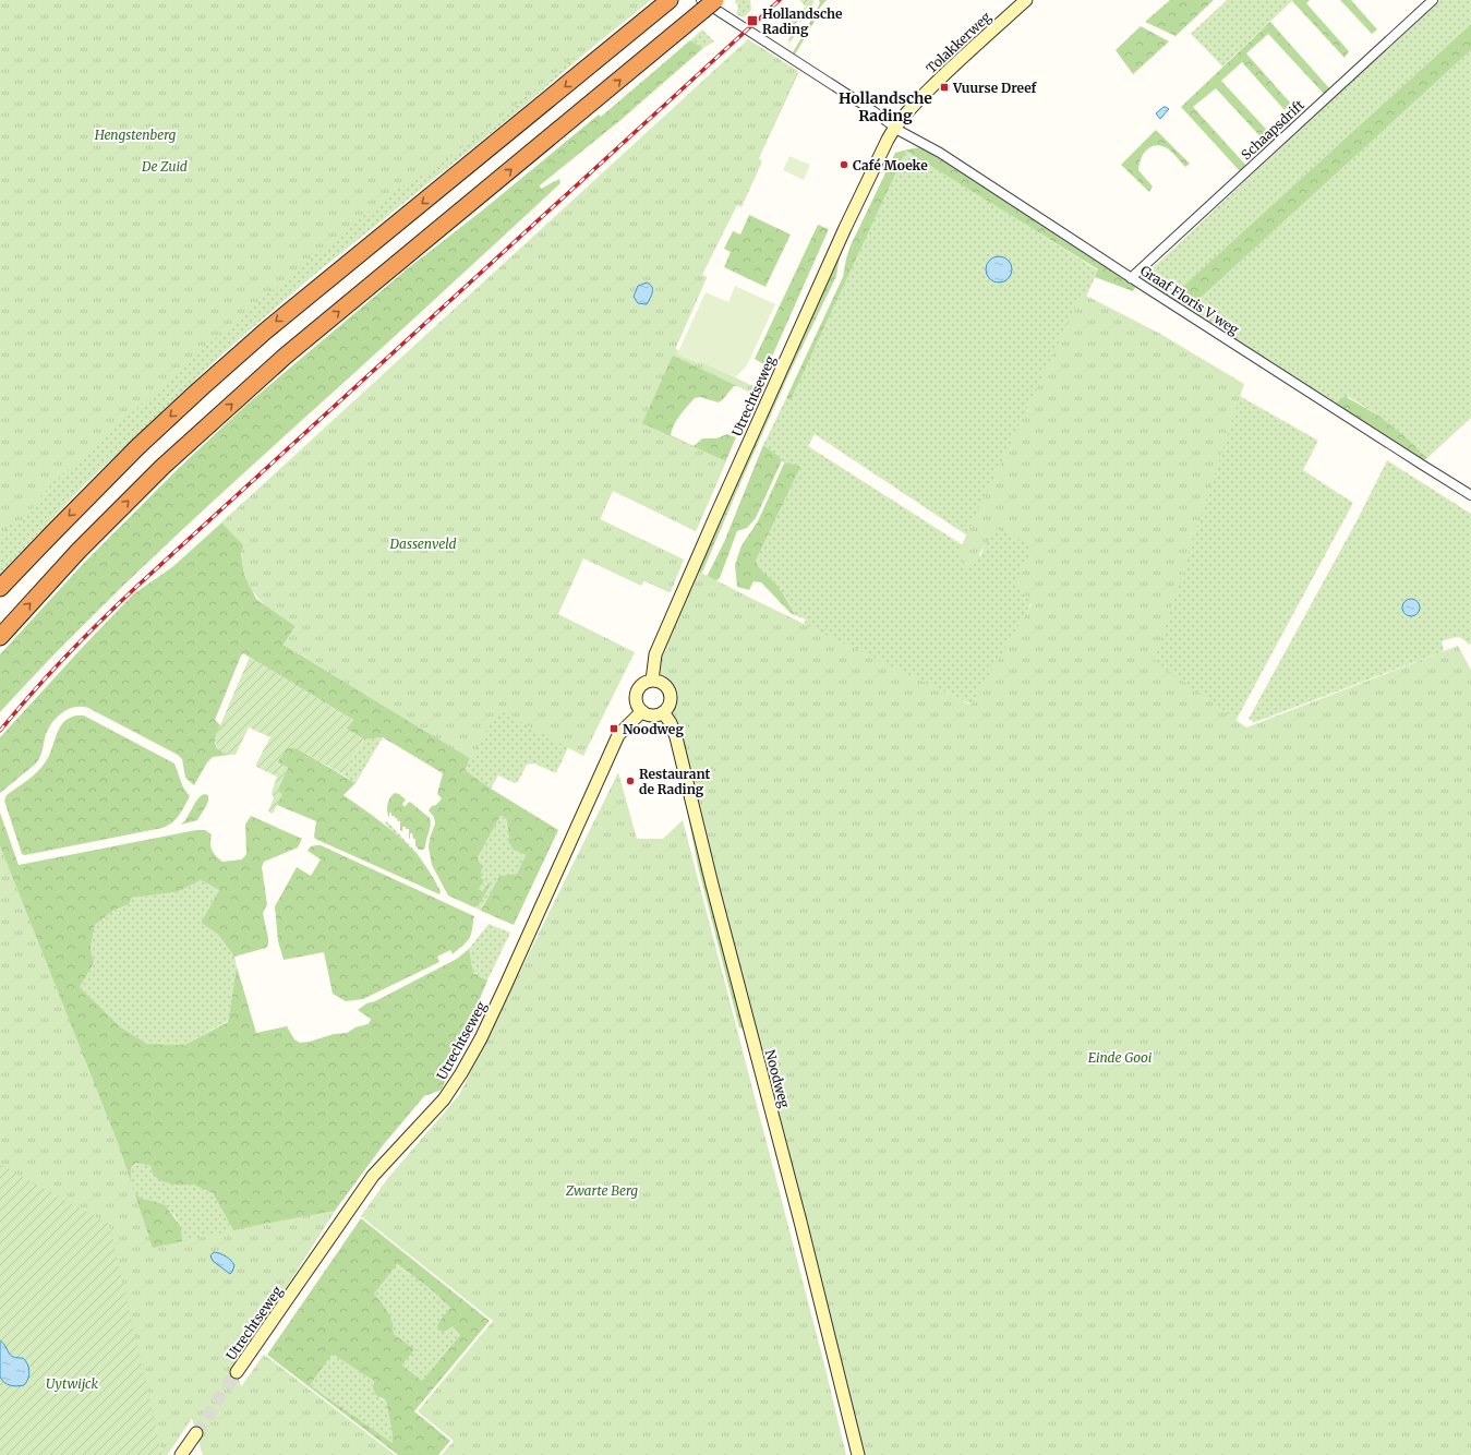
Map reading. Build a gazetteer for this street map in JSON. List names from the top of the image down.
{
  "streets": {
    "main road": ["Tolakkerweg", "Utrechtseweg", "Noodweg"],
    "street": ["Schaapsdrift", "Graaf Floris V weg"]
  },
  "crossings": [
    ["Tolakkerweg", "Graaf Floris V weg"],
    ["Tolakkerweg", "Utrechtseweg"],
    ["Schaapsdrift", "Graaf Floris V weg"],
    ["Graaf Floris V weg", "Utrechtseweg"],
    ["Utrechtseweg", "Noodweg"]
  ],
  "districts": ["Hollandsche Rading"],
  "parks": [
    "Hengstenberg",
    "De Zuid",
    "Dassenveld",
    "Einde Gooi",
    "Zwarte Berg",
    "Uytwijck"
  ],
  "places": {
    "transit": ["Hollandsche Rading", "Vuurse Dreef", "Noodweg"],
    "other": ["Café Moeke", "Restaurant de Rading"]
  }
}
